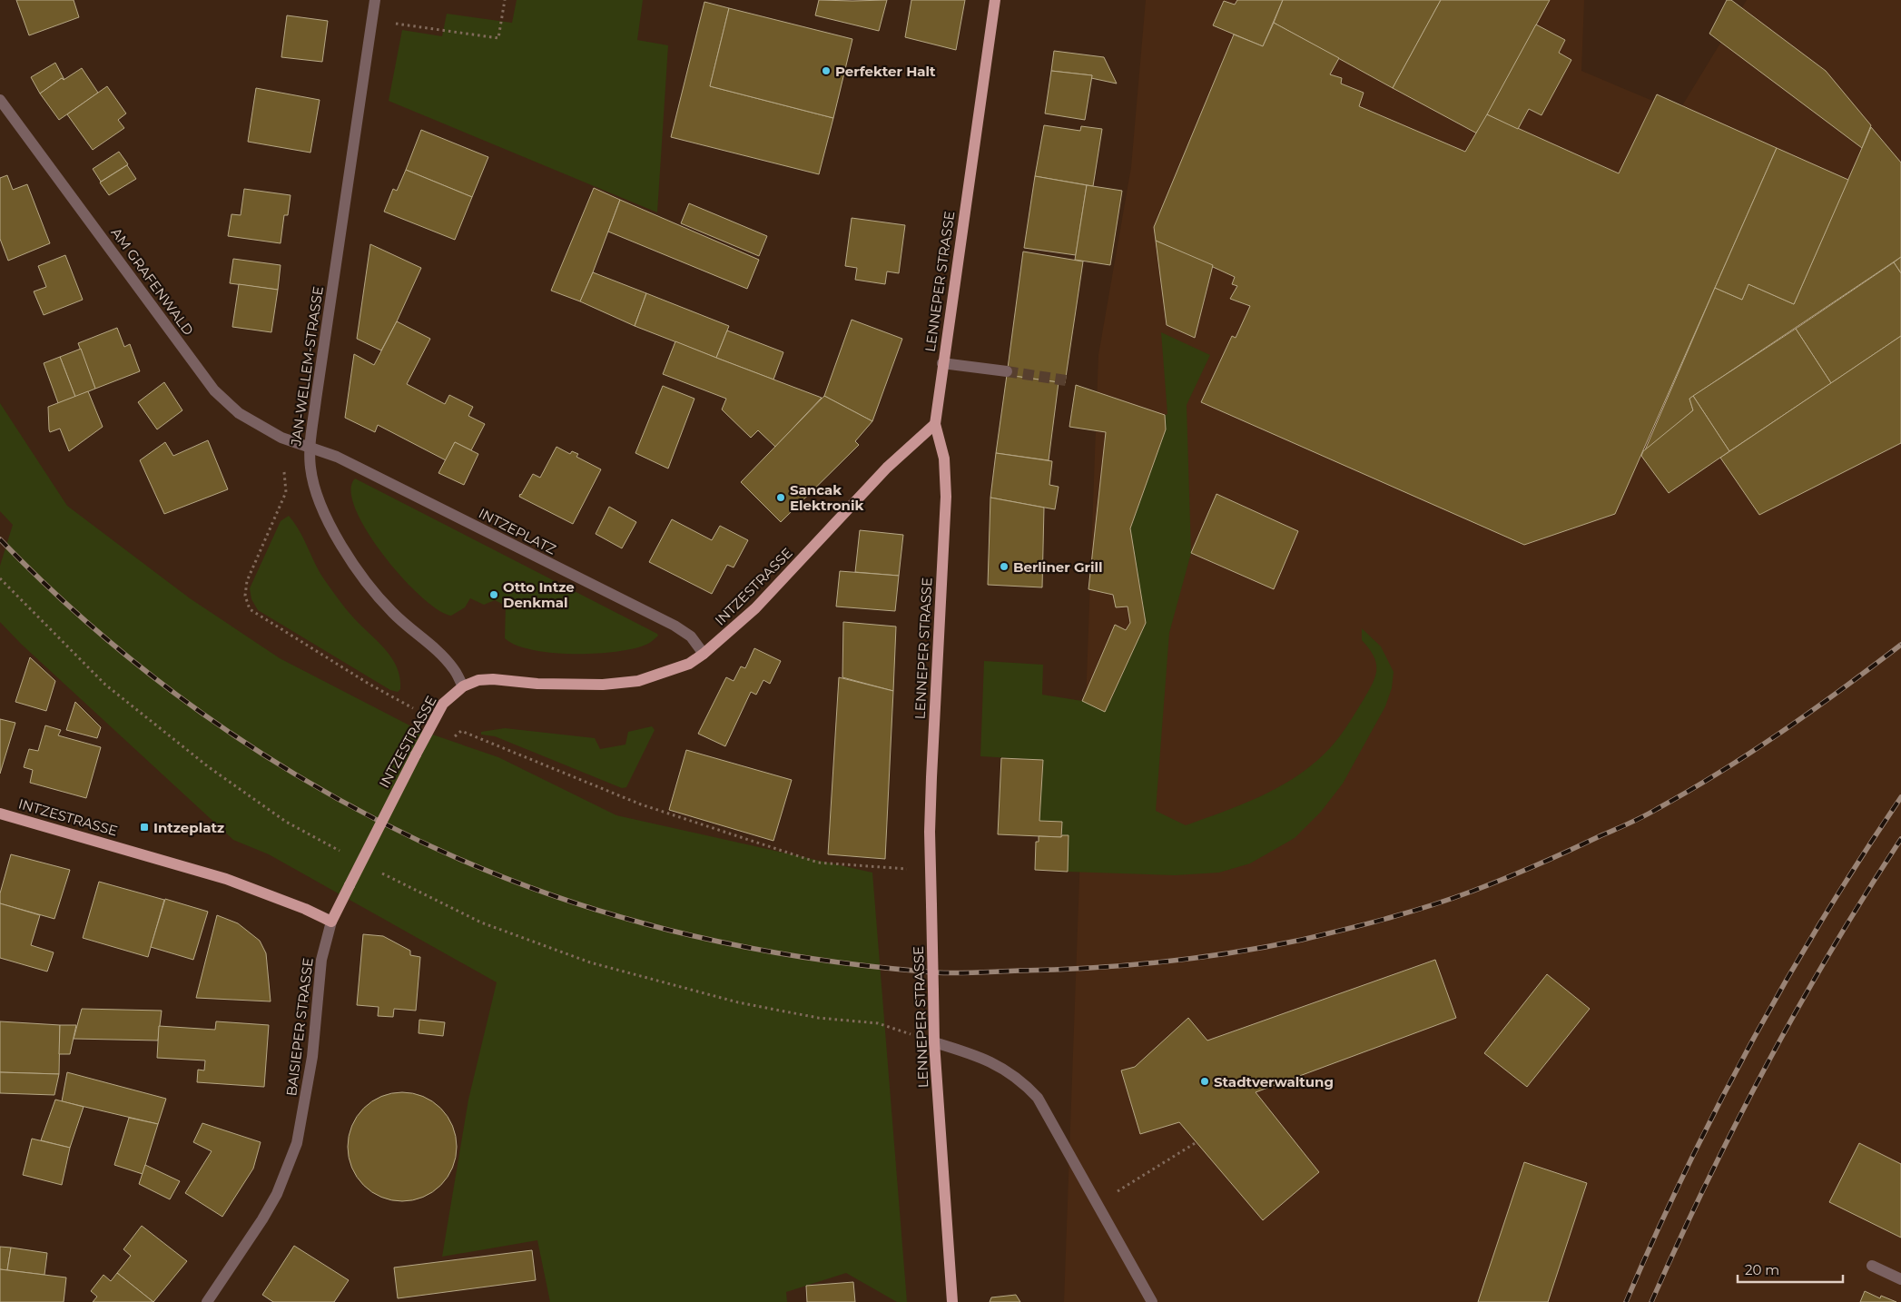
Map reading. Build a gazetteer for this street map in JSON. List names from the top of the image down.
{
  "streets": {
    "main road": ["LENNEPER STRASSE", "INTZESTRASSE"],
    "street": [
      "AM GRAFENWALD",
      "JAN-WELLEM-STRASSE",
      "INTZEPLATZ",
      "BAISIEPER STRASSE"
    ]
  },
  "crossings": [
    ["AM GRAFENWALD", "JAN-WELLEM-STRASSE"],
    ["AM GRAFENWALD", "INTZEPLATZ"],
    ["LENNEPER STRASSE", "INTZESTRASSE"],
    ["JAN-WELLEM-STRASSE", "INTZEPLATZ"],
    ["JAN-WELLEM-STRASSE", "INTZESTRASSE"],
    ["INTZEPLATZ", "INTZESTRASSE"],
    ["INTZESTRASSE", "BAISIEPER STRASSE"]
  ],
  "places": {
    "other": [
      "Perfekter Halt",
      "Sancak Elektronik",
      "Berliner Grill",
      "Otto Intze Denkmal",
      "Stadtverwaltung"
    ],
    "transit": ["Intzeplatz"]
  },
  "scale_bar": "20 m"
}
